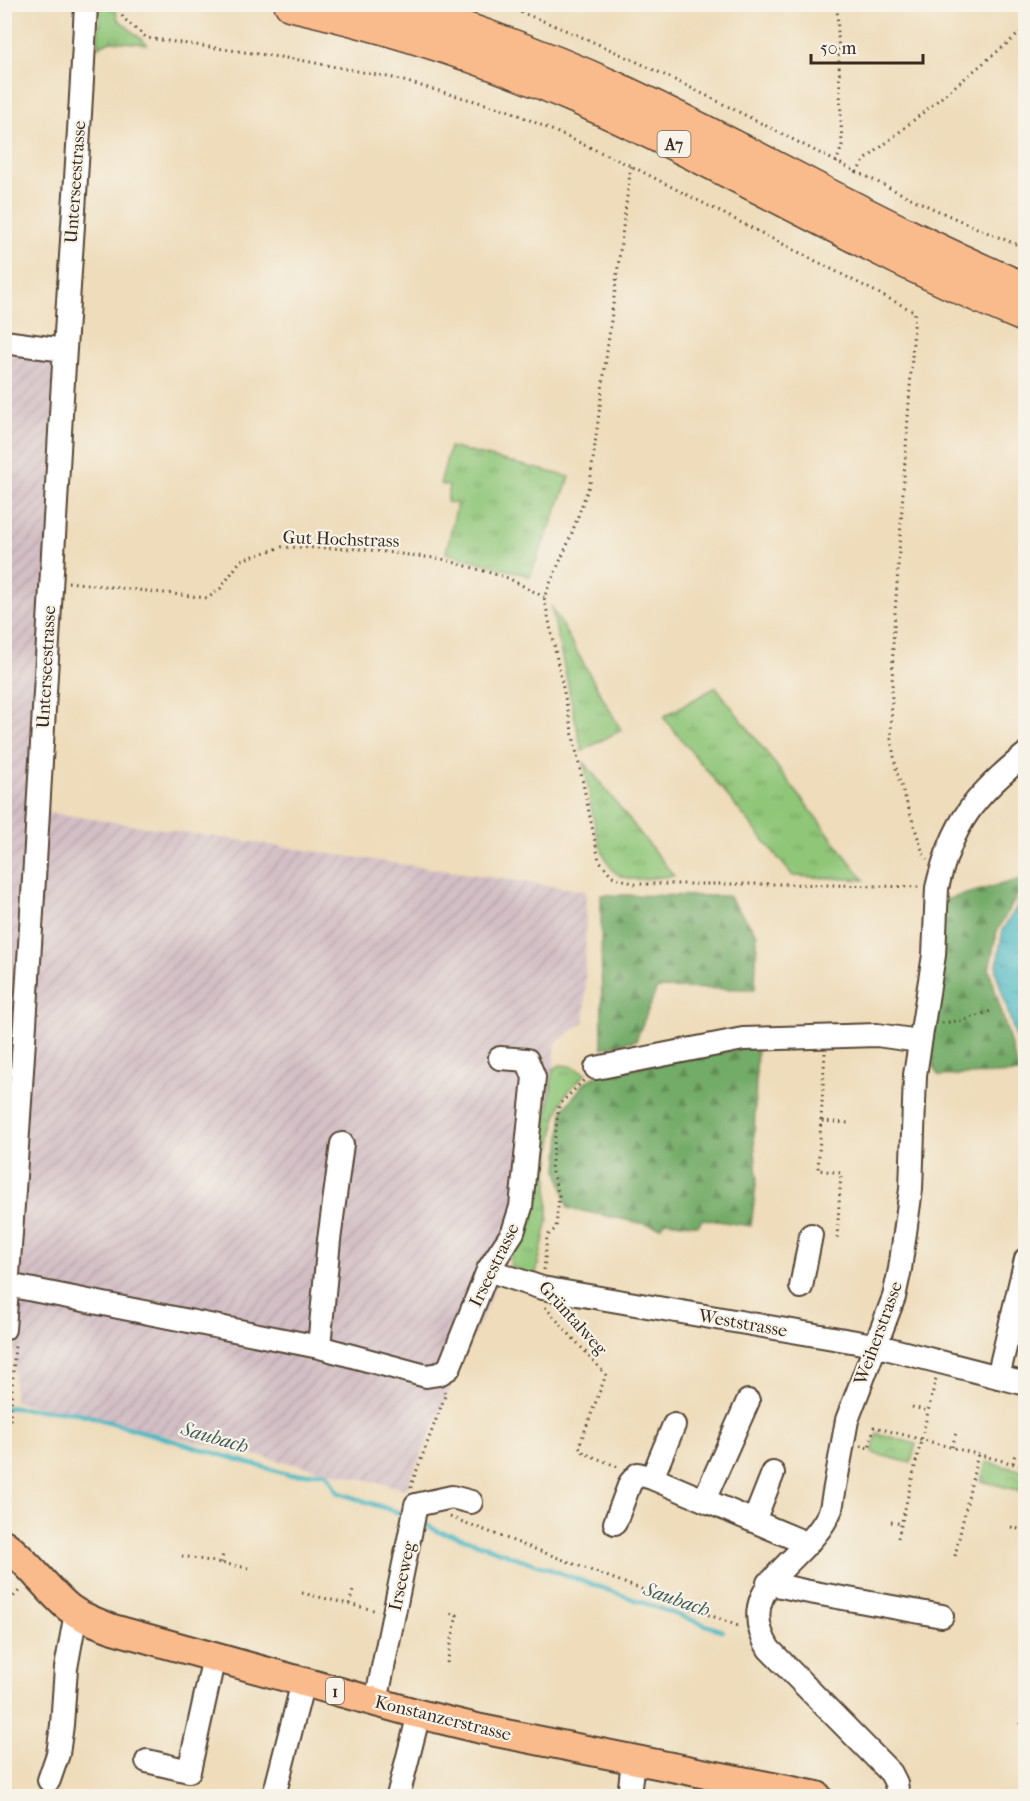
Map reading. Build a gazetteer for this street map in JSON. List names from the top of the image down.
{
  "streets": {
    "highway": ["A7"],
    "main road": ["1", "Konstanzerstrasse"],
    "street": [
      "Unterseestrasse",
      "Irseestrasse",
      "Weststrasse",
      "Weiherstrasse",
      "Irseeweg"
    ],
    "path": ["Gut Hochstrass", "Grüntalweg"]
  },
  "crossings": [
    ["Irseestrasse", "Weststrasse"],
    ["Grüntalweg", "Weststrasse"],
    ["Weststrasse", "Weiherstrasse"],
    ["Irseeweg", "Konstanzerstrasse"]
  ],
  "water": ["Saubach"],
  "scale_bar": "50 m"
}
